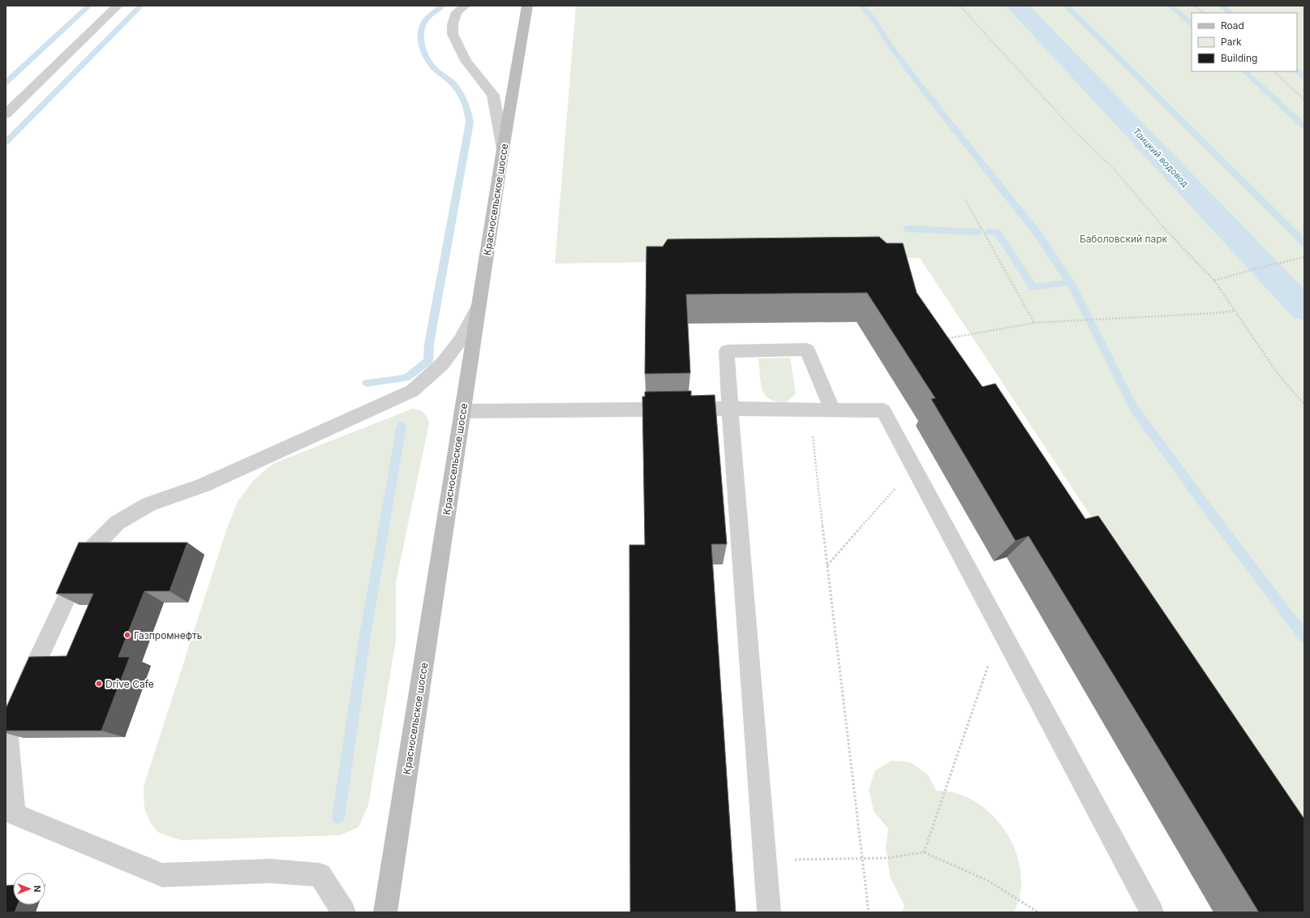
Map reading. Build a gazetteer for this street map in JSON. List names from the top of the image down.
{
  "streets": {
    "main road": ["Красносельское шоссе"]
  },
  "water": ["Таицкий водовод"],
  "parks": ["Баболовский парк"],
  "places": ["Газпромнефть", "Drive Cafe"],
  "legend": ["Road", "Park", "Building"],
  "north": "right"
}
